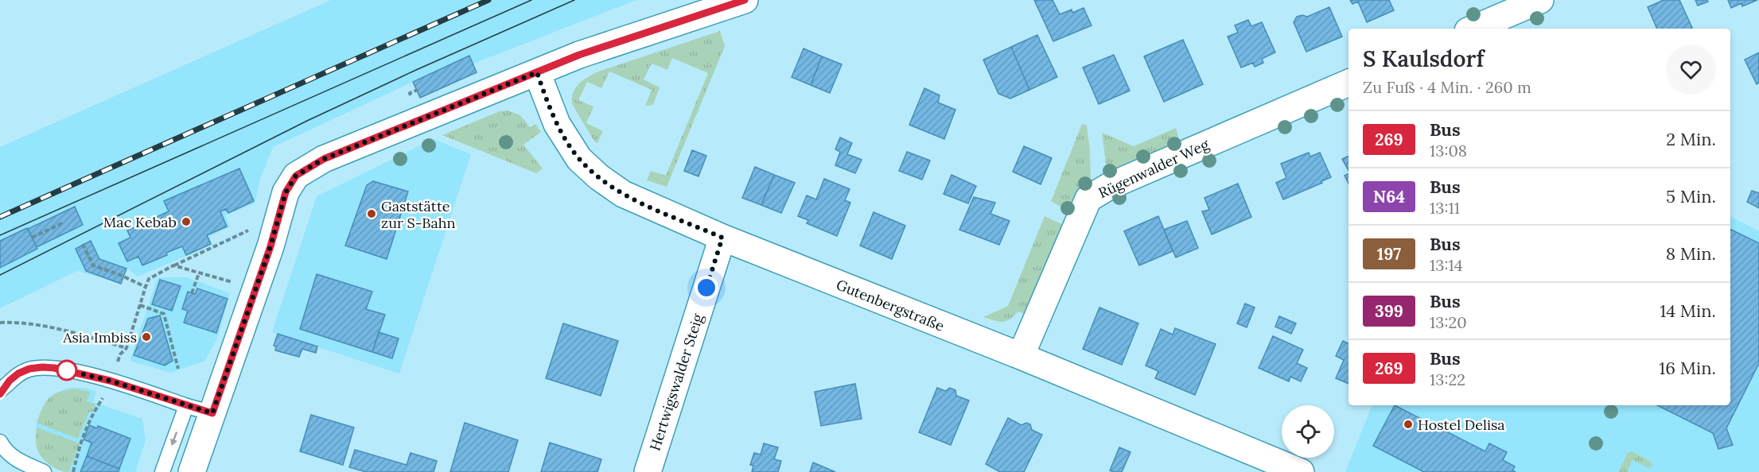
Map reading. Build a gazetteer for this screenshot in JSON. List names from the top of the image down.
{
  "streets": {
    "street": ["Rügenwalder Weg", "Gutenbergstraße", "Hertwigswalder Steig"]
  },
  "crossings": [
    ["Rügenwalder Weg", "Gutenbergstraße"],
    ["Gutenbergstraße", "Hertwigswalder Steig"]
  ],
  "places": [
    "Gaststätte zur S-Bahn",
    "Mac Kebab",
    "Asia Imbiss",
    "Hostel Delisa"
  ],
  "lines": ["bus line 269"],
  "page": {
    "heading": ["S Kaulsdorf", "Zu Fuß · 4 Min. · 260 m"],
    "list": [
      {
        "mark": "269",
        "name": "Bus",
        "note": "13:08",
        "value": "2 Min."
      },
      {
        "mark": "N64",
        "name": "Bus",
        "note": "13:11",
        "value": "5 Min."
      },
      {
        "mark": "197",
        "name": "Bus",
        "note": "13:14",
        "value": "8 Min."
      },
      {
        "mark": "399",
        "name": "Bus",
        "note": "13:20",
        "value": "14 Min."
      },
      {
        "mark": "269",
        "name": "Bus",
        "note": "13:22",
        "value": "16 Min."
      }
    ]
  }
}
